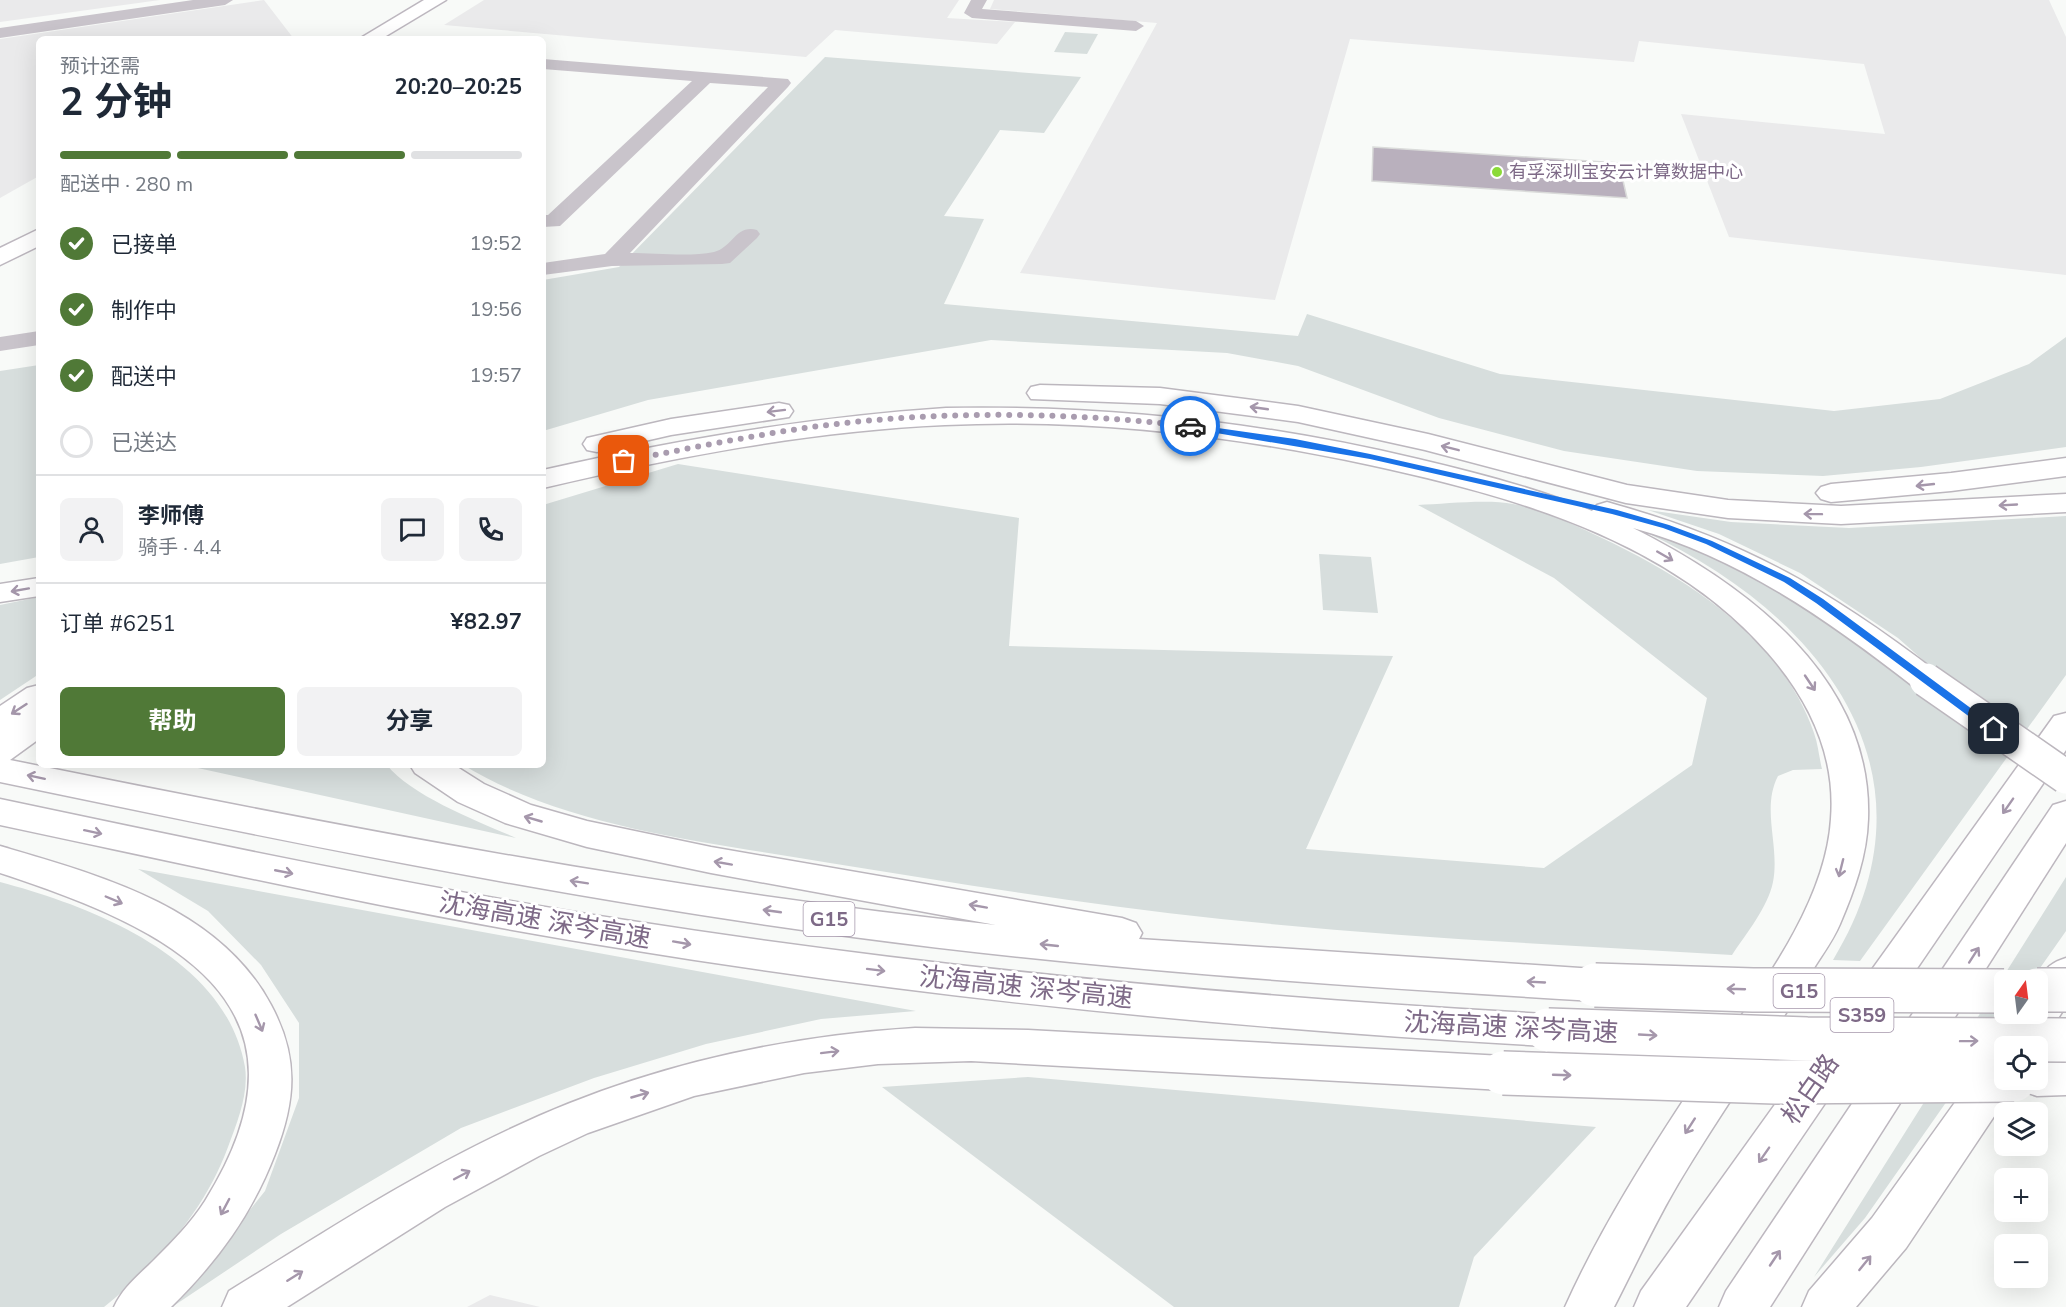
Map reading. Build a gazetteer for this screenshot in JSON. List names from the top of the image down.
{
  "streets": {
    "main road": [
      "G15",
      "沈海高速 深岑高速",
      "S359",
      "松白路"
    ]
  },
  "places": ["有孚深圳宝安云计算数据中心"],
  "north": "top",
  "page": {
    "heading": ["2 分钟", "预计还需", "20:20–20:25"],
    "panel": [
      "李师傅",
      "骑手 · 4.4",
      "订单 #6251",
      "¥82.97"
    ],
    "bar": "配送中 · 280 m",
    "list": [
      ["已接单", "19:52"],
      ["制作中", "19:56"],
      ["配送中", "19:57"],
      "已送达"
    ],
    "buttons": ["帮助", "分享"],
    "map_buttons": ["+", "−"]
  }
}
